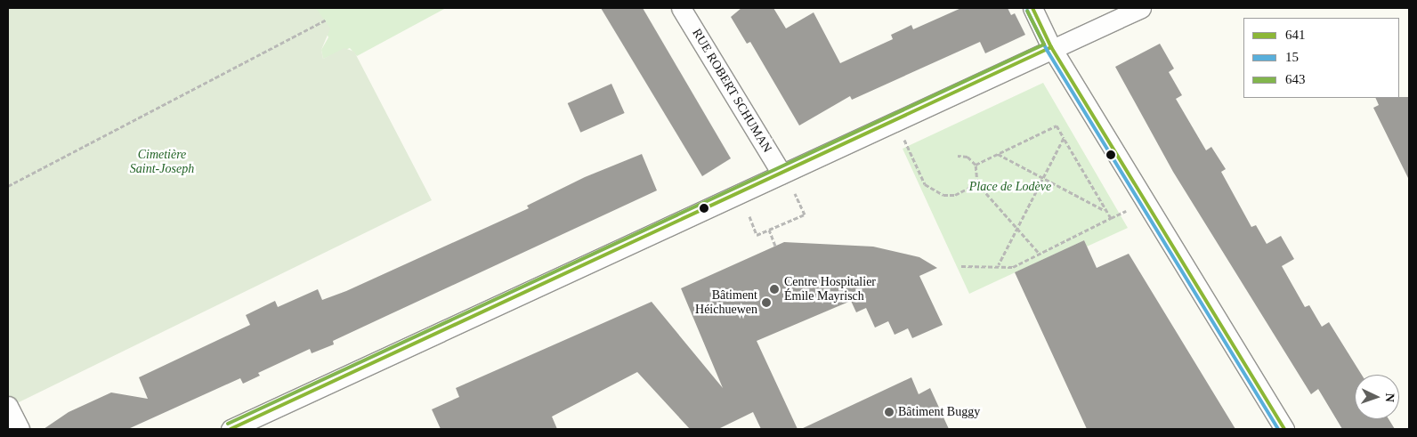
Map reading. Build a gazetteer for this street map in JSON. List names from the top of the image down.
{
  "streets": {
    "street": ["RUE ROBERT SCHUMAN"]
  },
  "parks": ["Cimetière Saint-Joseph", "Place de Lodève"],
  "places": ["Centre Hospitalier Émile Mayrisch", "Bâtiment Héichuewen", "Bâtiment Buggy"],
  "lines": ["transit line 641", "transit line 15", "transit line 643"],
  "legend": ["641", "15", "643"],
  "north": "right"
}
